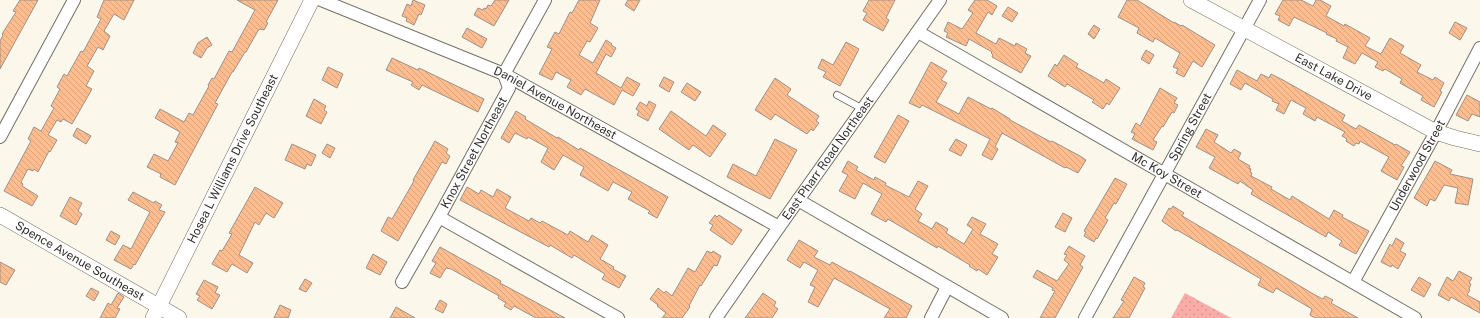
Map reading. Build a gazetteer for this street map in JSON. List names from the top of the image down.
{
  "streets": {
    "street": [
      "East Lake Drive",
      "Daniel Avenue Northeast",
      "Spring Street",
      "Knox Street Northeast",
      "Hosea L Williams Drive Southeast",
      "East Pharr Road Northeast",
      "Underwood Street",
      "Mc Koy Street",
      "Spence Avenue Southeast"
    ]
  },
  "crossings": [
    ["East Lake Drive", "Spring Street"],
    ["East Lake Drive", "Underwood Street"],
    ["Daniel Avenue Northeast", "Knox Street Northeast"],
    ["Daniel Avenue Northeast", "East Pharr Road Northeast"],
    ["Spring Street", "Mc Koy Street"],
    ["Hosea L Williams Drive Southeast", "Spence Avenue Southeast"],
    ["East Pharr Road Northeast", "Mc Koy Street"],
    ["Underwood Street", "Mc Koy Street"]
  ]
}
